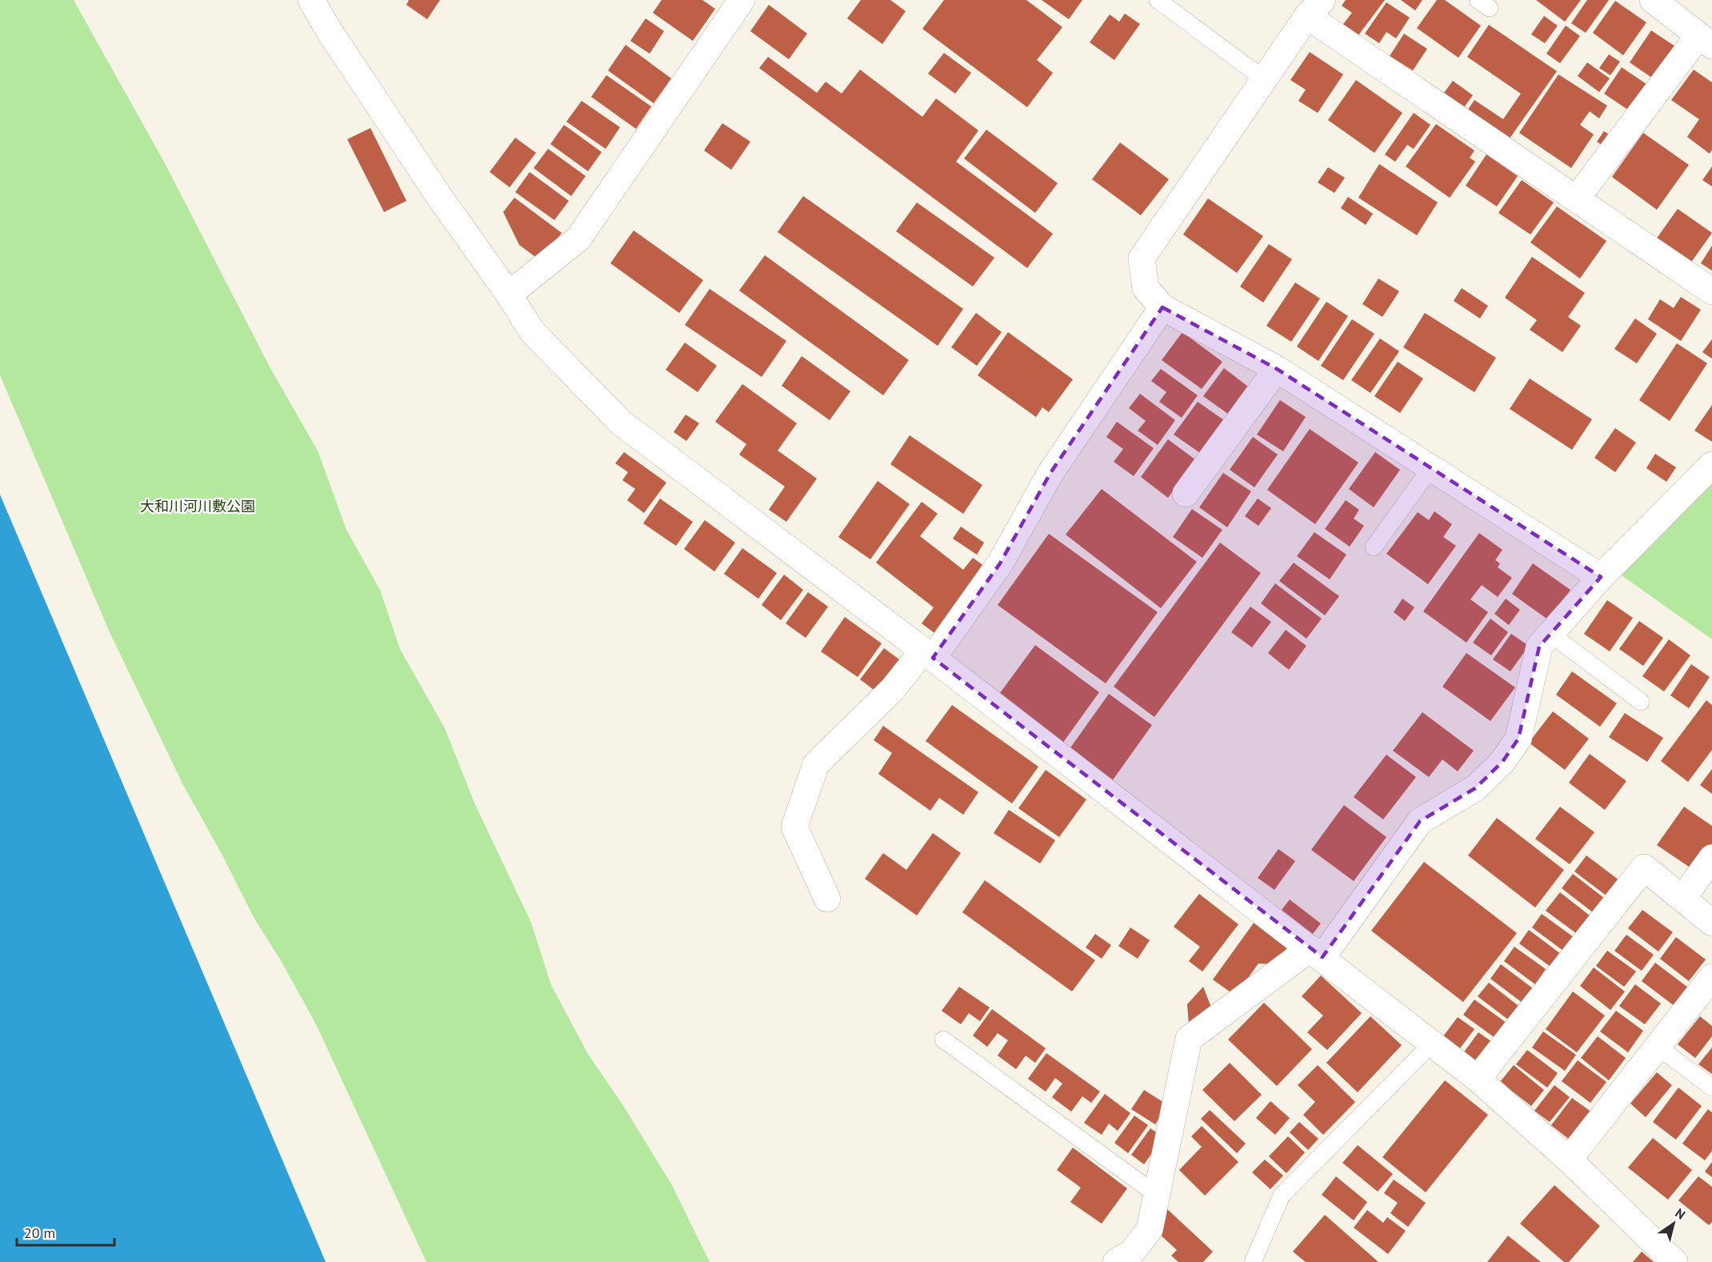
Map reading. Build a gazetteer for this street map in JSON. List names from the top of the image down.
{
  "parks": ["大和川河川敷公園"],
  "scale_bar": "20 m",
  "north": "top right"
}
